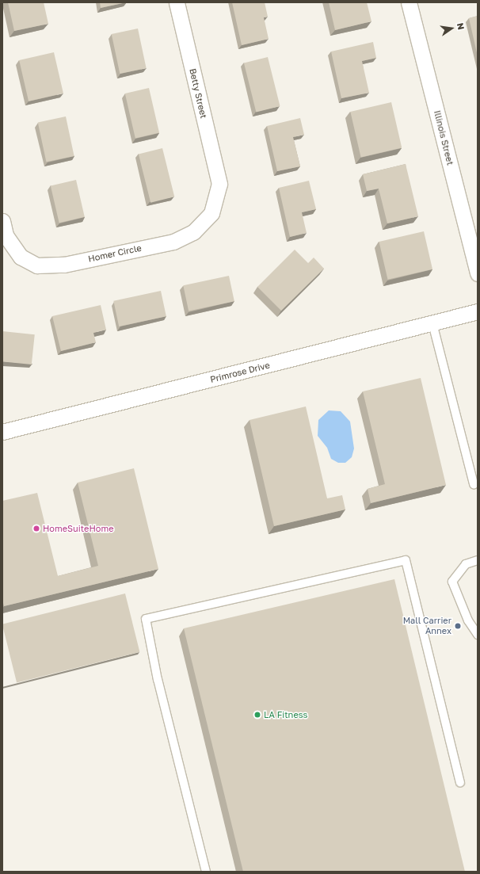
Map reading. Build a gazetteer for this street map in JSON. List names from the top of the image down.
{
  "streets": {
    "street": [
      "Betty Street",
      "Illinois Street",
      "Homer Circle",
      "Primrose Drive"
    ]
  },
  "crossings": [
    ["Betty Street", "Homer Circle"]
  ],
  "places": ["HomeSuiteHome", "Mall Carrier Annex", "LA Fitness"],
  "north": "right"
}
